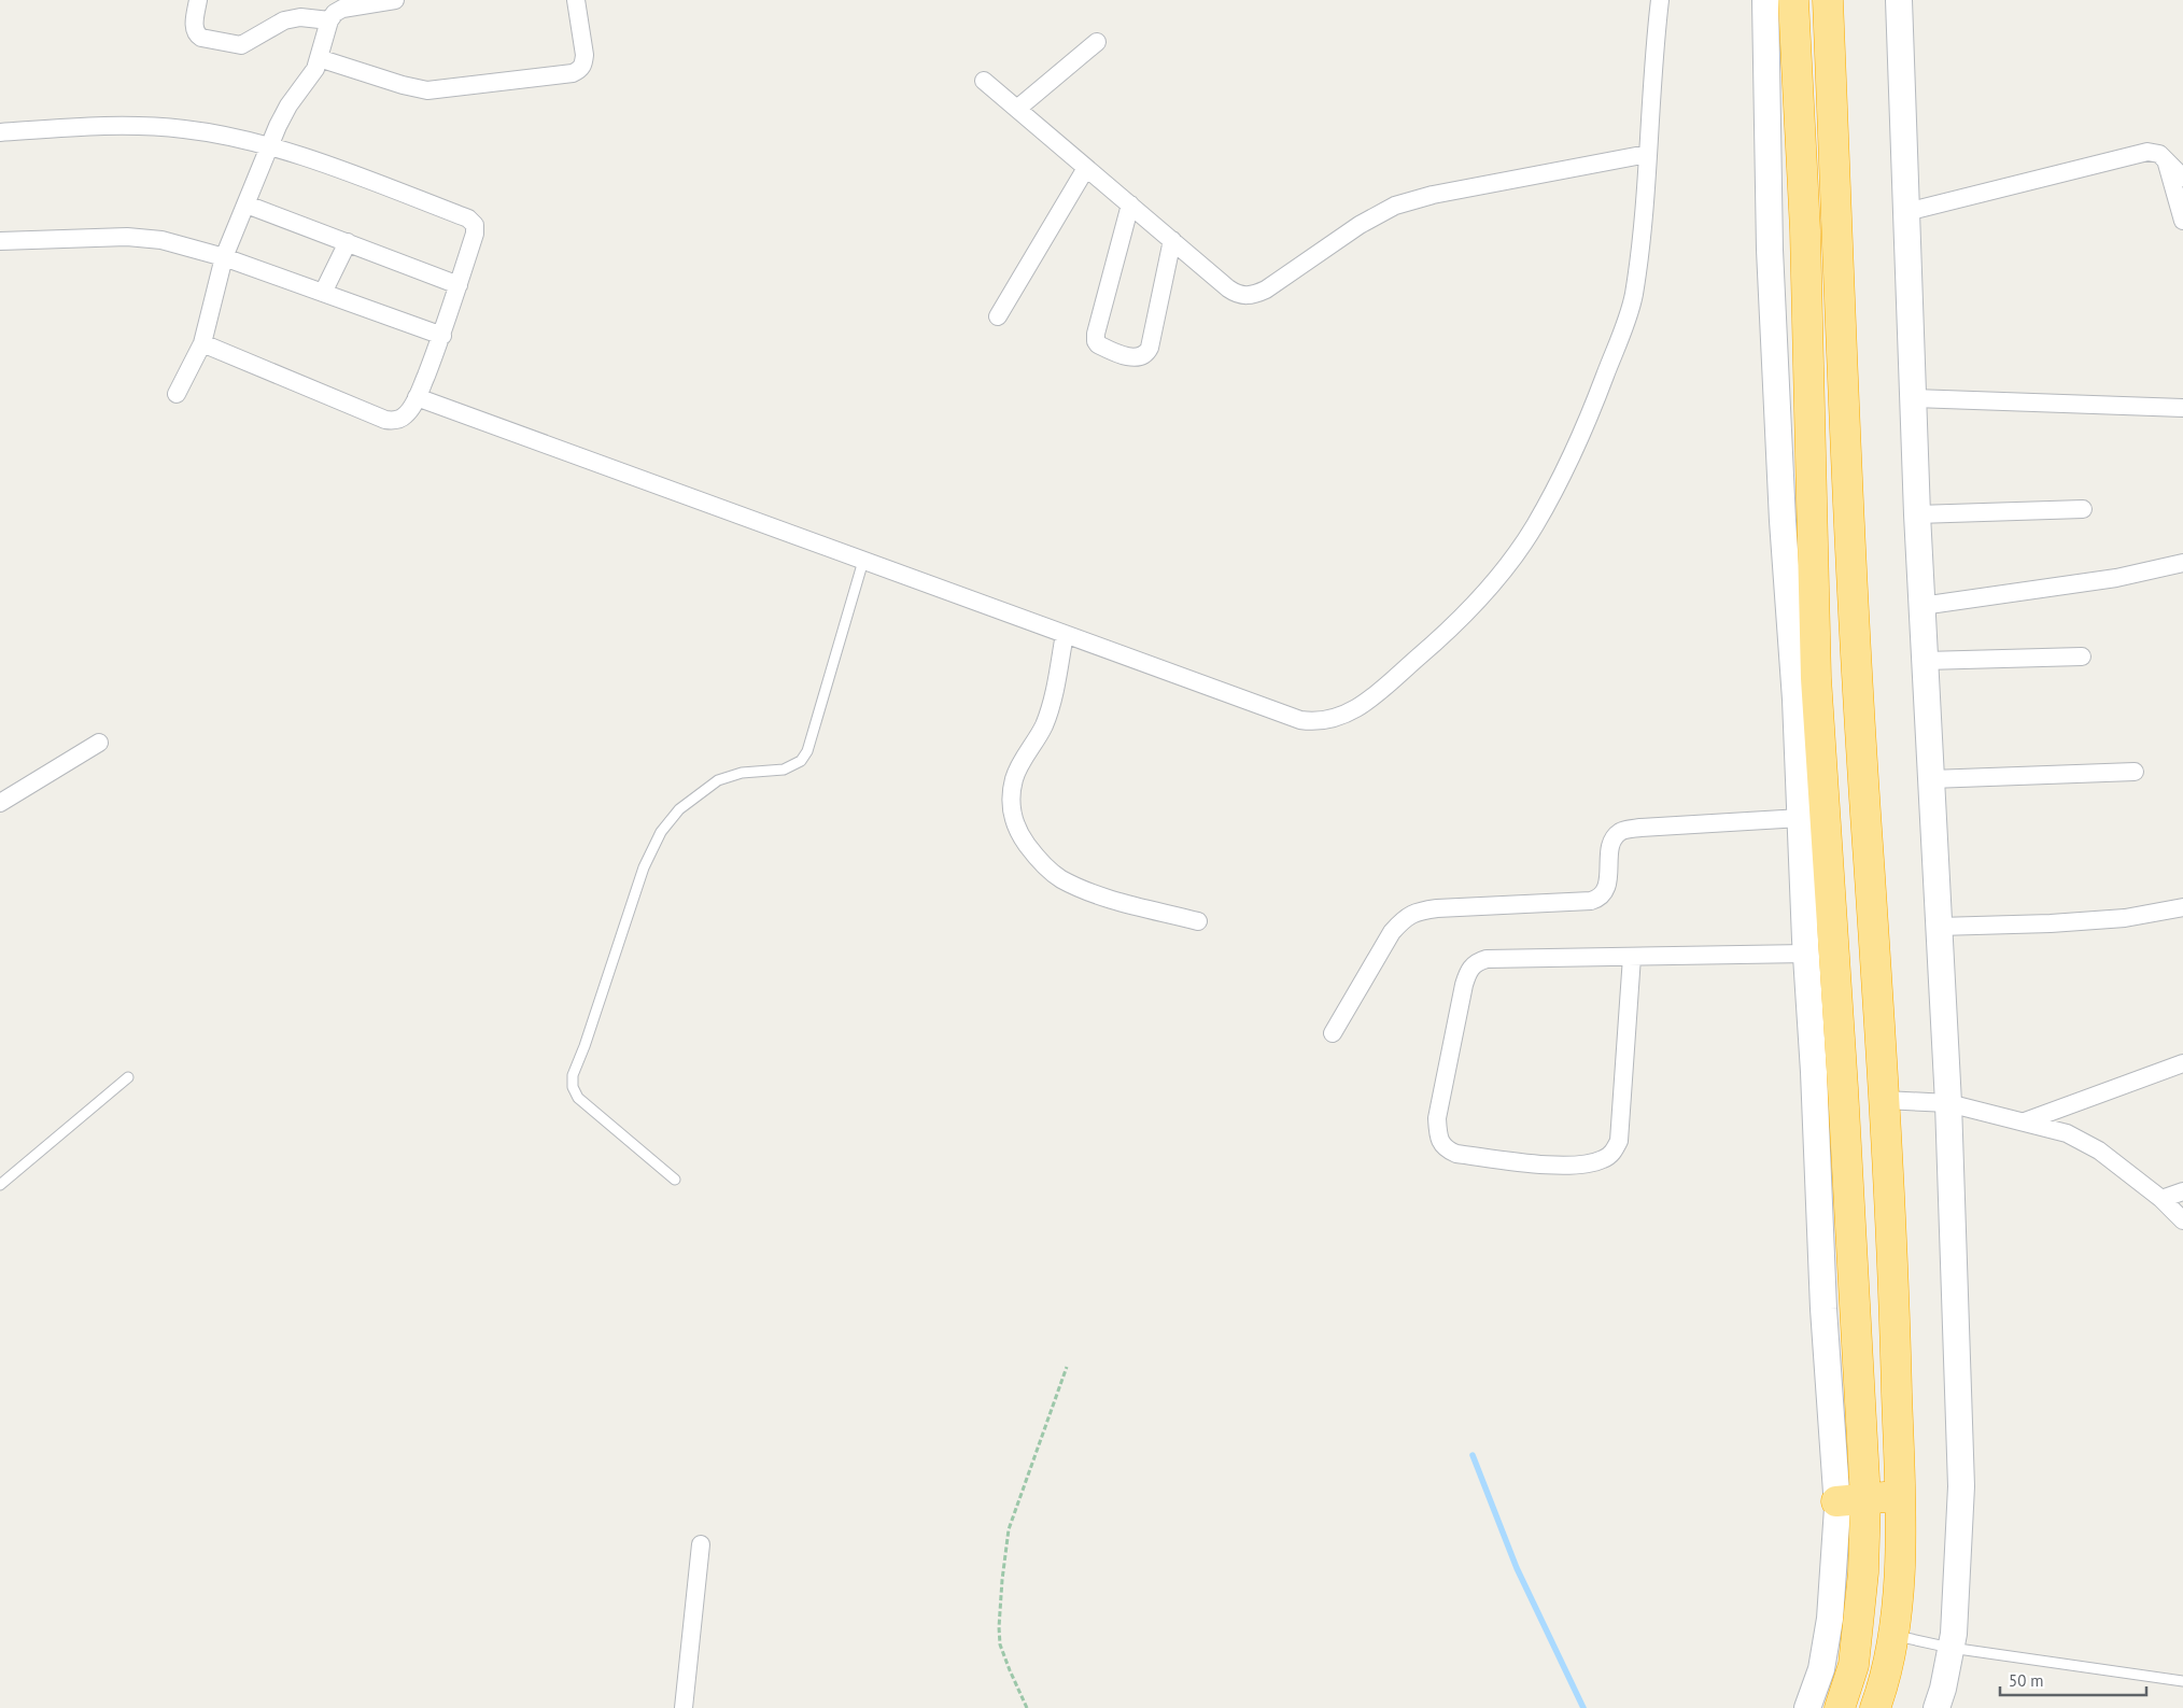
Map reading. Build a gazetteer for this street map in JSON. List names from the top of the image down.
{
  "scale_bar": "50 m"
}
